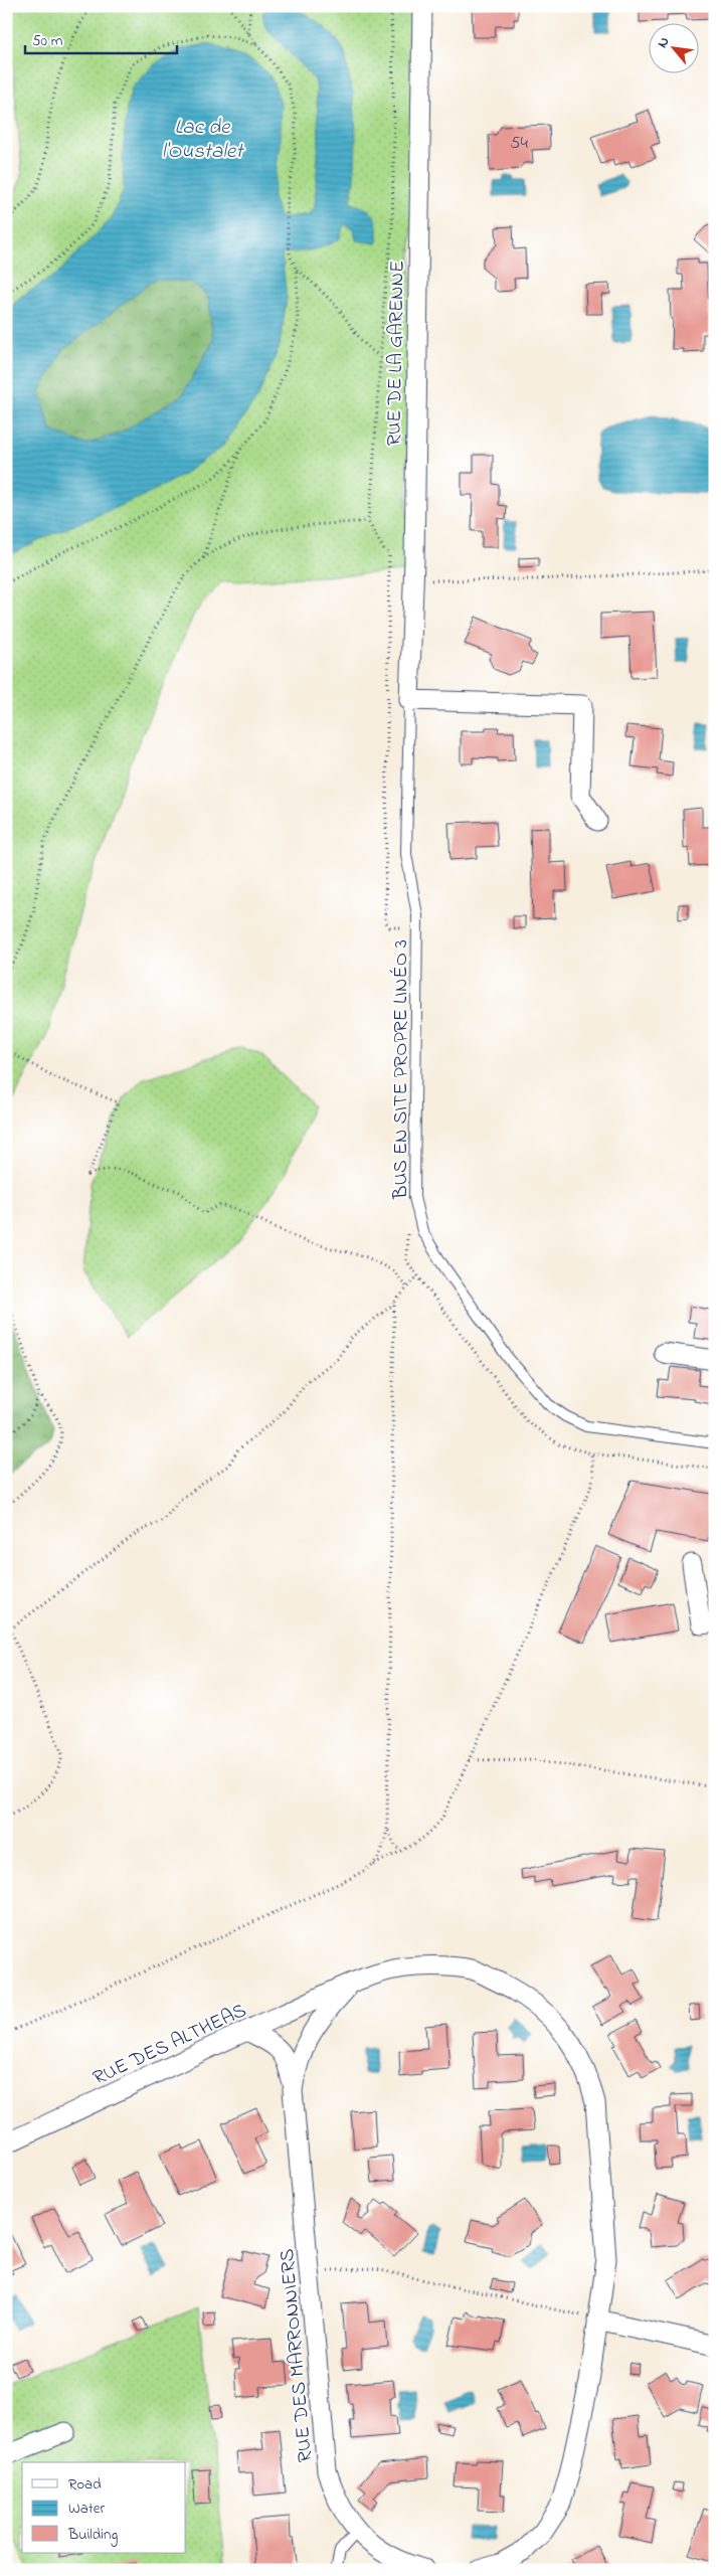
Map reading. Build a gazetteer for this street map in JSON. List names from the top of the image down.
{
  "streets": {
    "street": ["RUE DE LA GARENNE", "RUE DES ALTHEAS", "RUE DES MARRONNIERS"],
    "lane": ["BUS EN SITE PROPRE LINÉO 3"]
  },
  "crossings": [
    ["RUE DE LA GARENNE", "BUS EN SITE PROPRE LINÉO 3"],
    ["RUE DES ALTHEAS", "RUE DES MARRONNIERS"]
  ],
  "water": ["Lac de l'Oustalet"],
  "house_numbers": ["54"],
  "legend": ["Road", "Water", "Building"],
  "scale_bar": "50 m",
  "north": "top left"
}
